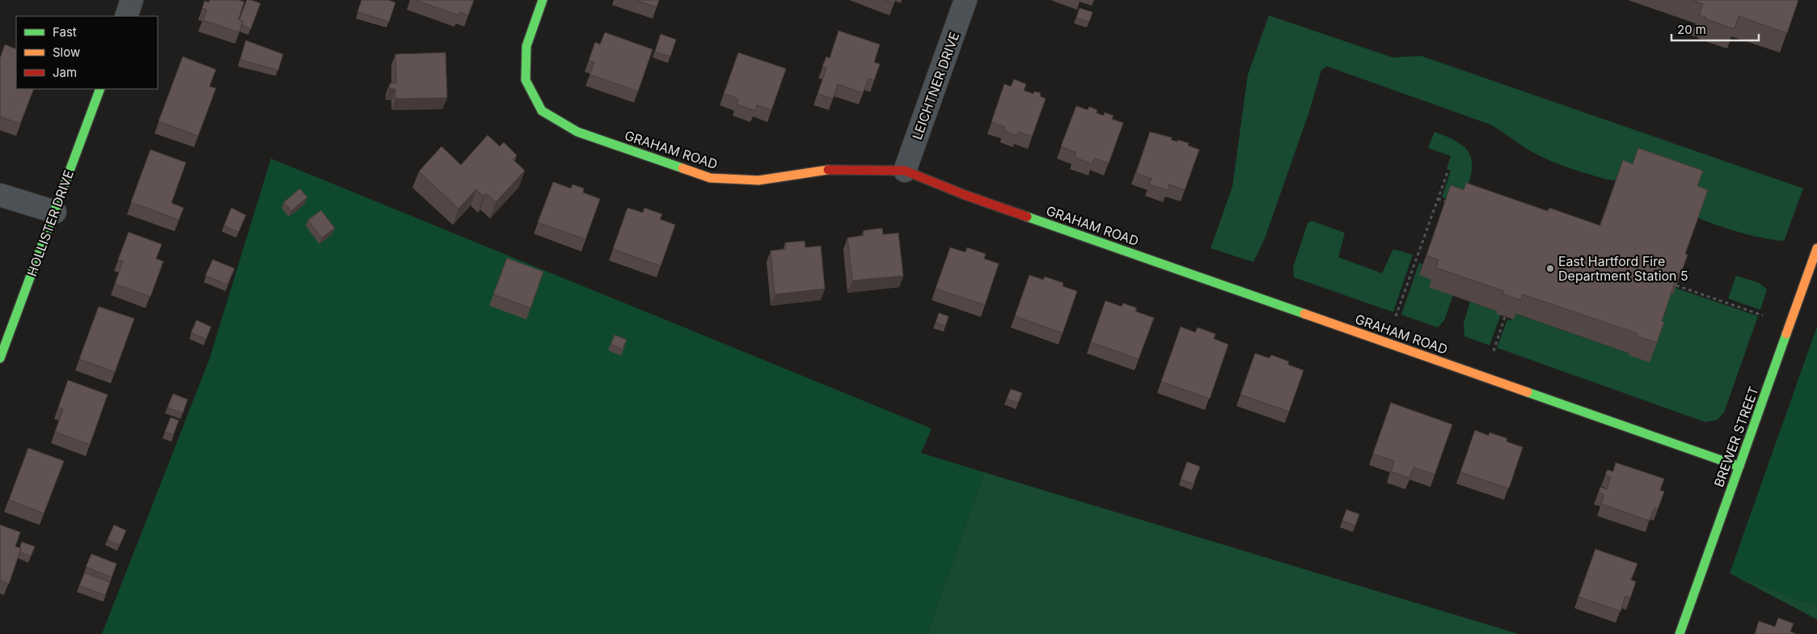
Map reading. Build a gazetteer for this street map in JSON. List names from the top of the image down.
{
  "streets": {
    "street": [
      "LEICHTNER DRIVE",
      "GRAHAM ROAD",
      "HOLLISTER DRIVE",
      "BREWER STREET"
    ]
  },
  "crossings": [
    ["LEICHTNER DRIVE", "GRAHAM ROAD"],
    ["GRAHAM ROAD", "BREWER STREET"]
  ],
  "places": ["East Hartford Fire Department Station 5"],
  "legend": ["Fast", "Slow", "Jam"],
  "scale_bar": "20 m"
}
